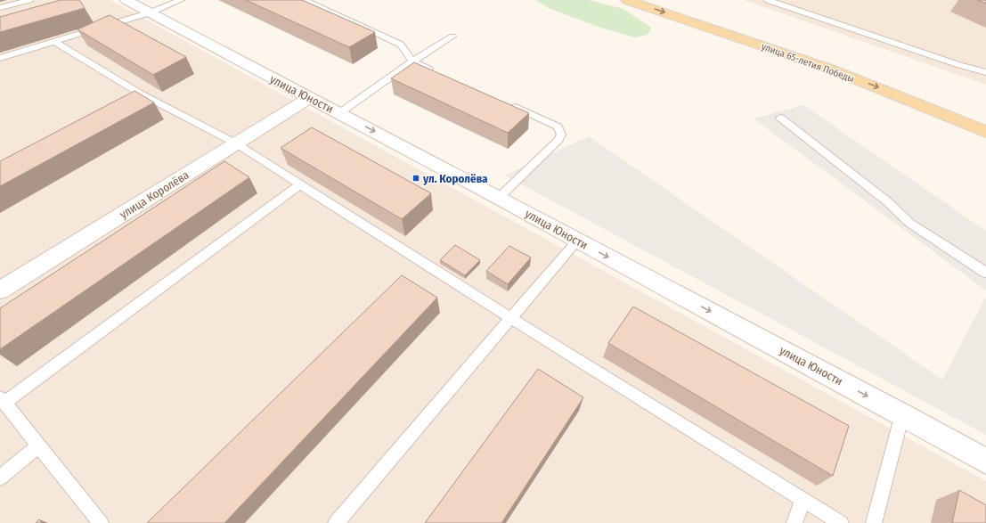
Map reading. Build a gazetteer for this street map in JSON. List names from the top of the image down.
{
  "streets": {
    "main road": ["улица 65-летия Победы"],
    "street": ["улица Юности", "улица Королёва"]
  },
  "crossings": [
    ["улица Юности", "улица Королёва"]
  ],
  "one_way": ["улица Юности"],
  "places": {
    "transit": ["ул. Королёва"]
  }
}
